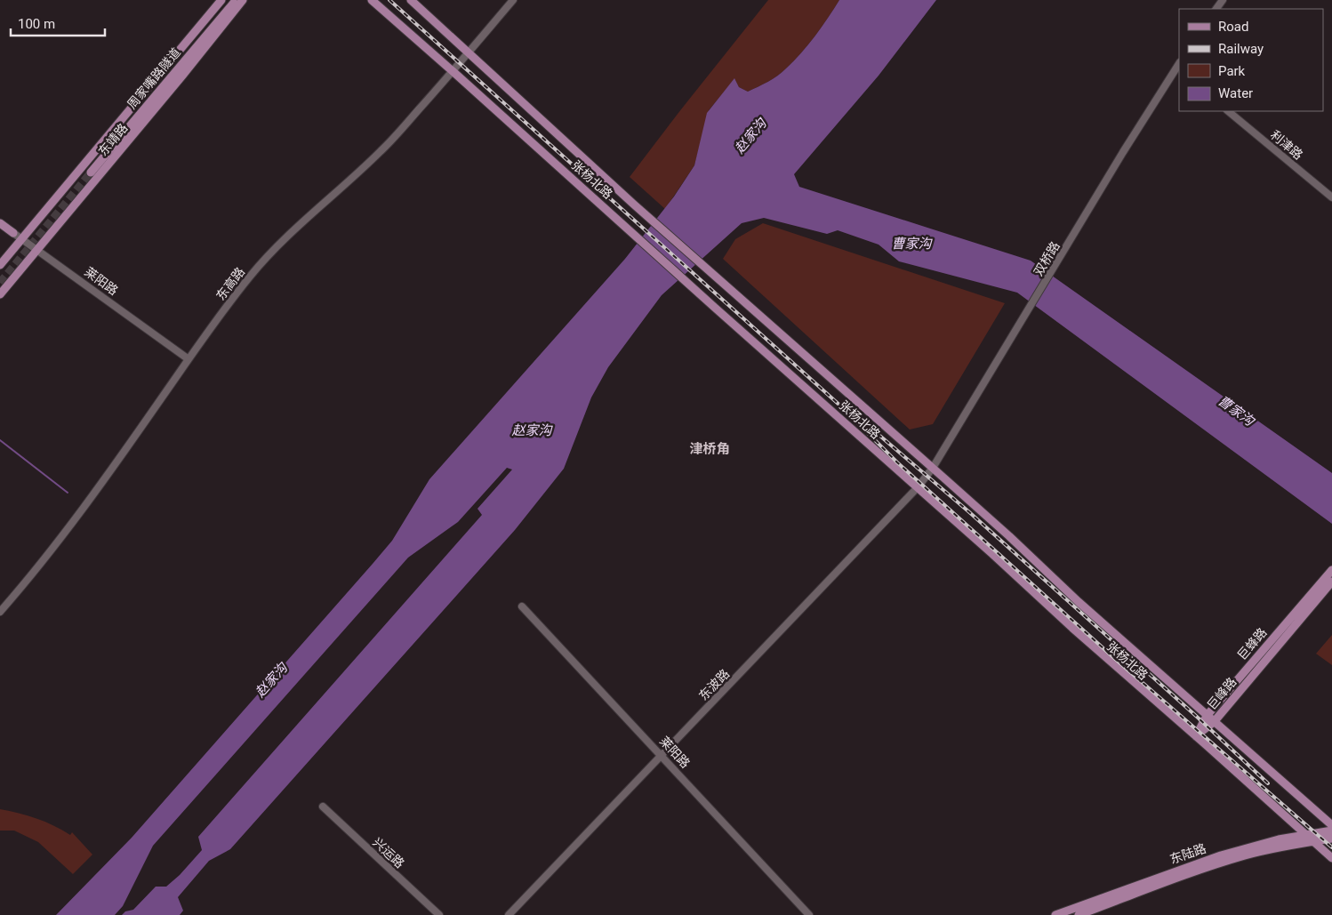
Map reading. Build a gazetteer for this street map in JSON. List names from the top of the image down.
{
  "streets": {
    "main road": [
      "周家嘴路隧道",
      "东靖路",
      "张杨北路",
      "莱阳路",
      "巨蜂路",
      "巨峰路",
      "东陆路"
    ],
    "street": [
      "利津路",
      "双桥路",
      "东高路",
      "东波路",
      "兴运路"
    ]
  },
  "crossings": [
    ["东靖路", "莱阳路"],
    ["张杨北路", "双桥路"],
    ["张杨北路", "东高路"],
    ["张杨北路", "巨蜂路"],
    ["张杨北路", "东波路"],
    ["张杨北路", "巨峰路"],
    ["张杨北路", "东陆路"],
    ["双桥路", "东波路"],
    ["莱阳路", "东高路"],
    ["莱阳路", "东波路"],
    ["巨蜂路", "巨峰路"]
  ],
  "districts": ["津桥角"],
  "water": ["赵家沟", "曹家沟"],
  "legend": [
    "Road",
    "Railway",
    "Park",
    "Water"
  ],
  "scale_bar": "100 m"
}
